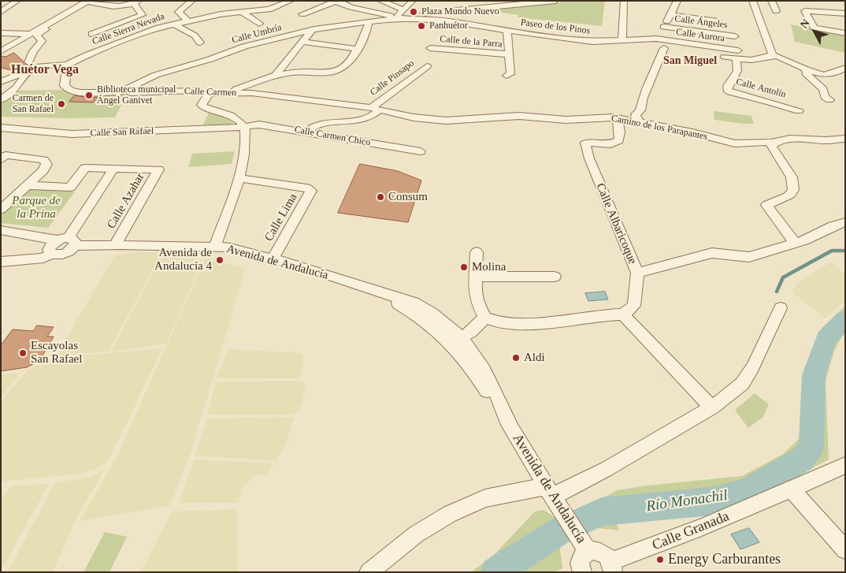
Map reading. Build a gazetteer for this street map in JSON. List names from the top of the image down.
{
  "streets": {
    "street": [
      "Calle Ángeles",
      "Paseo de los Pinos",
      "Calle Sierra Nevada",
      "Calle Umbría",
      "Calle Aurora",
      "Calle de la Parra",
      "Calle Pinsapo",
      "Calle Antolín",
      "Calle Carmen",
      "Camino de los Parapantes",
      "Calle San Rafael",
      "Calle Carmen Chico",
      "Calle Azahar",
      "Calle Lima",
      "Calle Albaricoque",
      "Avenida de Andalucía",
      "Calle Granada"
    ]
  },
  "crossings": [
    ["Calle Ángeles", "Paseo de los Pinos"],
    ["Calle Ángeles", "Calle Aurora"],
    ["Paseo de los Pinos", "Calle Umbría"],
    ["Paseo de los Pinos", "Calle Aurora"],
    ["Calle Sierra Nevada", "Calle Carmen"],
    ["Calle Umbría", "Calle Carmen"],
    ["Calle Pinsapo", "Calle Carmen"],
    ["Calle Pinsapo", "Camino de los Parapantes"],
    ["Calle Pinsapo", "Calle Carmen Chico"],
    ["Calle Carmen", "Camino de los Parapantes"],
    ["Camino de los Parapantes", "Calle Albaricoque"],
    ["Calle San Rafael", "Calle Carmen Chico"],
    ["Calle Azahar", "Avenida de Andalucía"],
    ["Calle Lima", "Avenida de Andalucía"]
  ],
  "districts": ["San Miguel", "Huétor Vega"],
  "water": ["Río Monachil"],
  "parks": ["Parque de la Prina"],
  "places": [
    "Plaza Mundo Nuevo",
    "Panhuétor",
    "Biblioteca municipal Ángel Ganivet",
    "Carmen de San Rafael",
    "Consum",
    "Avenida de Andalucía 4",
    "Molina",
    "Escayolas San Rafael",
    "Aldi",
    "Energy Carburantes"
  ],
  "north": "top left"
}
